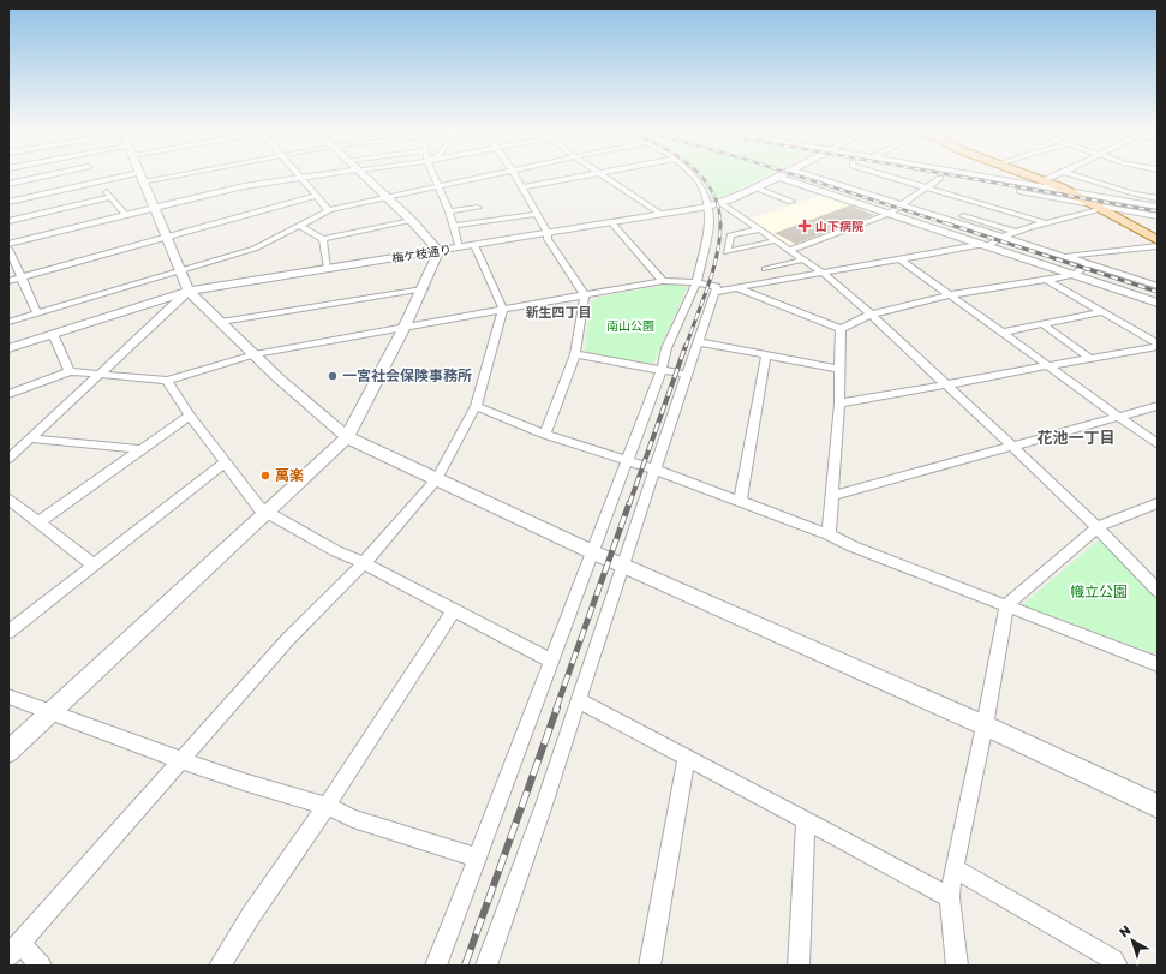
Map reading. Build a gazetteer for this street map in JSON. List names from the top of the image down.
{
  "streets": {
    "street": ["梅ケ枝通り"]
  },
  "districts": ["新生四丁目", "花池一丁目"],
  "parks": ["南山公園", "幟立公園"],
  "places": {
    "health": ["山下病院"],
    "other": ["一宮社会保険事務所", "萬楽"]
  },
  "north": "top left"
}
